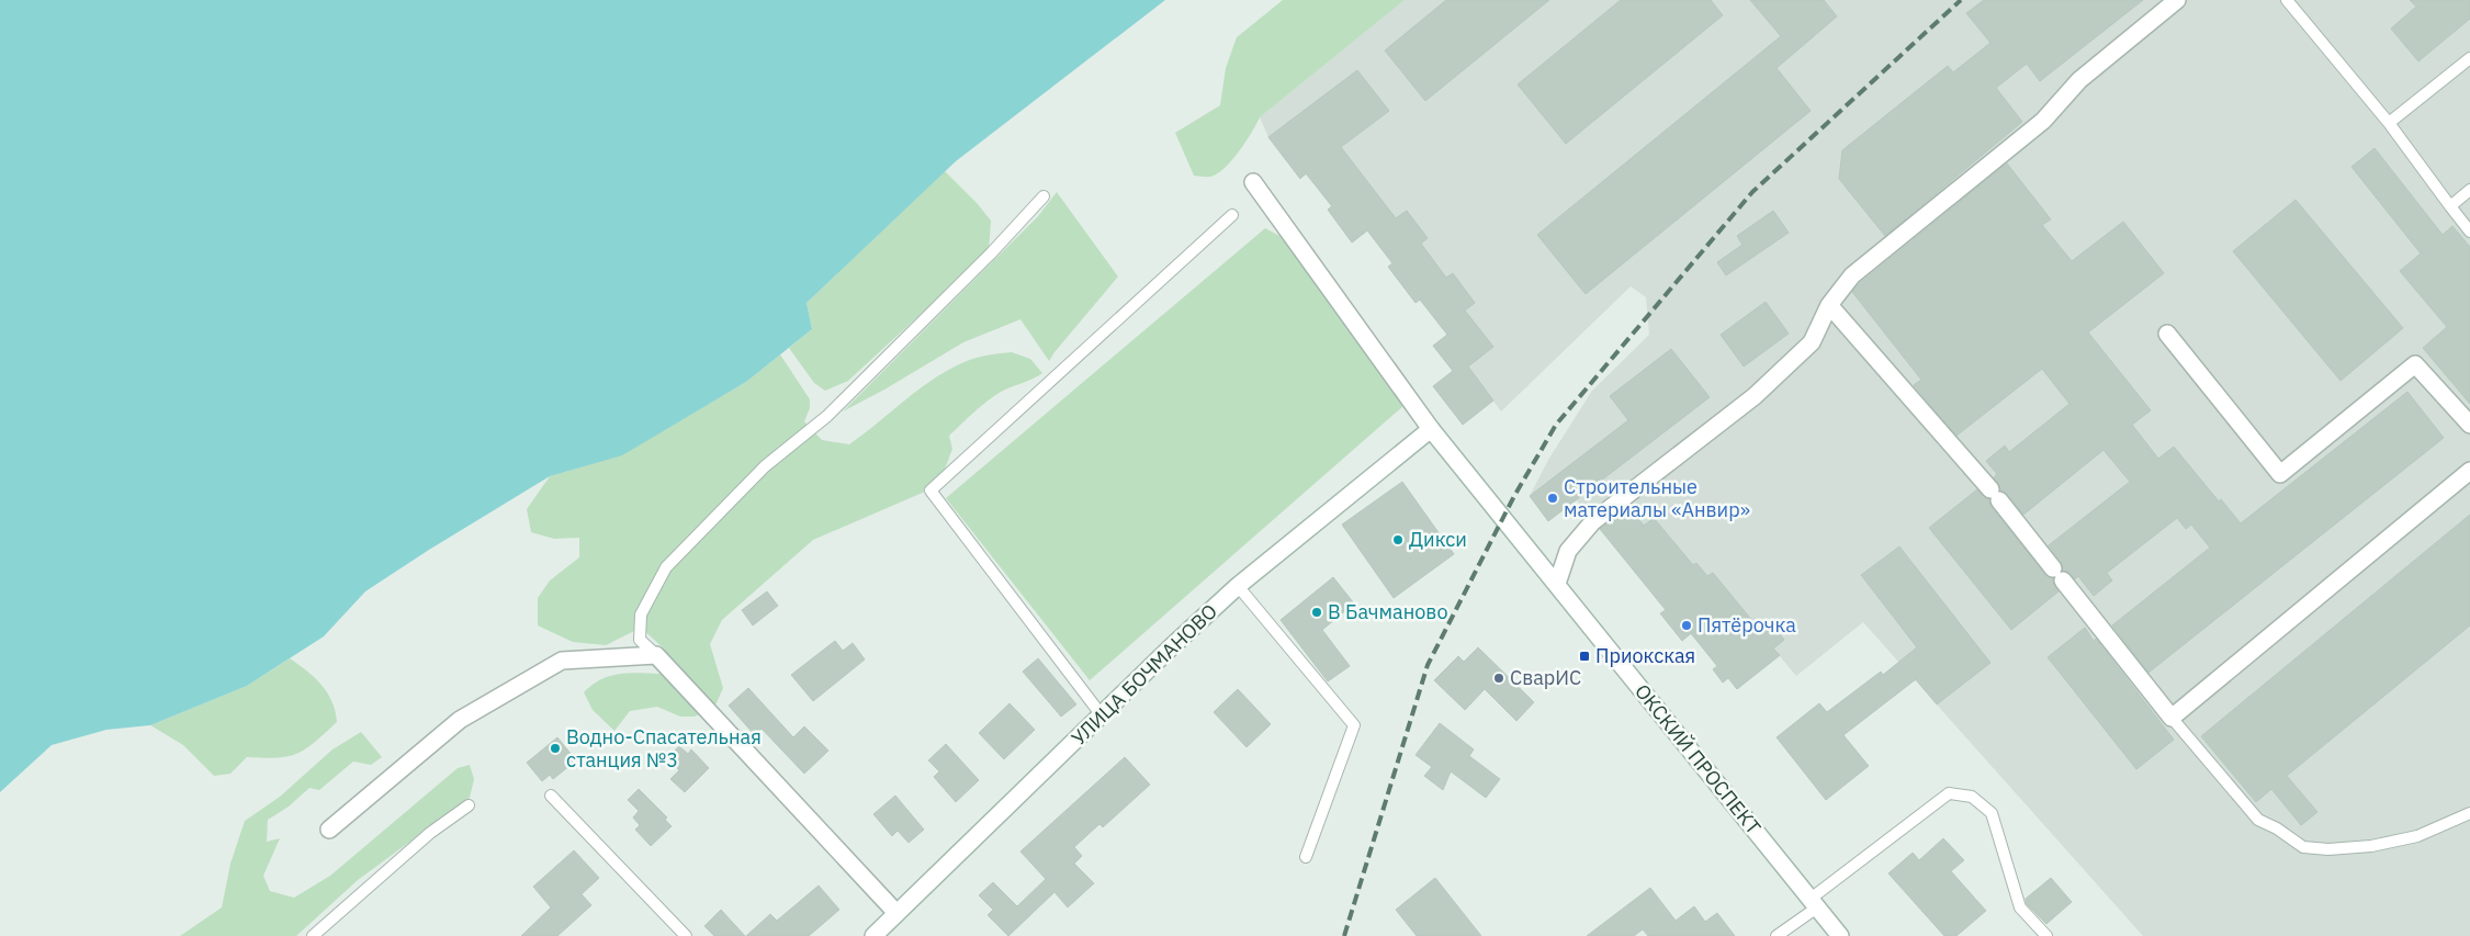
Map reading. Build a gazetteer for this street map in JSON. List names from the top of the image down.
{
  "streets": {
    "street": ["УЛИЦА БОЧМАНОВО", "ОКСКИЙ ПРОСПЕКТ"]
  },
  "crossings": [
    ["УЛИЦА БОЧМАНОВО", "ОКСКИЙ ПРОСПЕКТ"]
  ],
  "places": {
    "other": [
      "Строительные материалы «Анвир»",
      "Дикси",
      "В Бачманово",
      "Пятёрочка",
      "СварИС",
      "Водно-Спасательная станция №3"
    ],
    "transit": ["Приокская"]
  }
}
